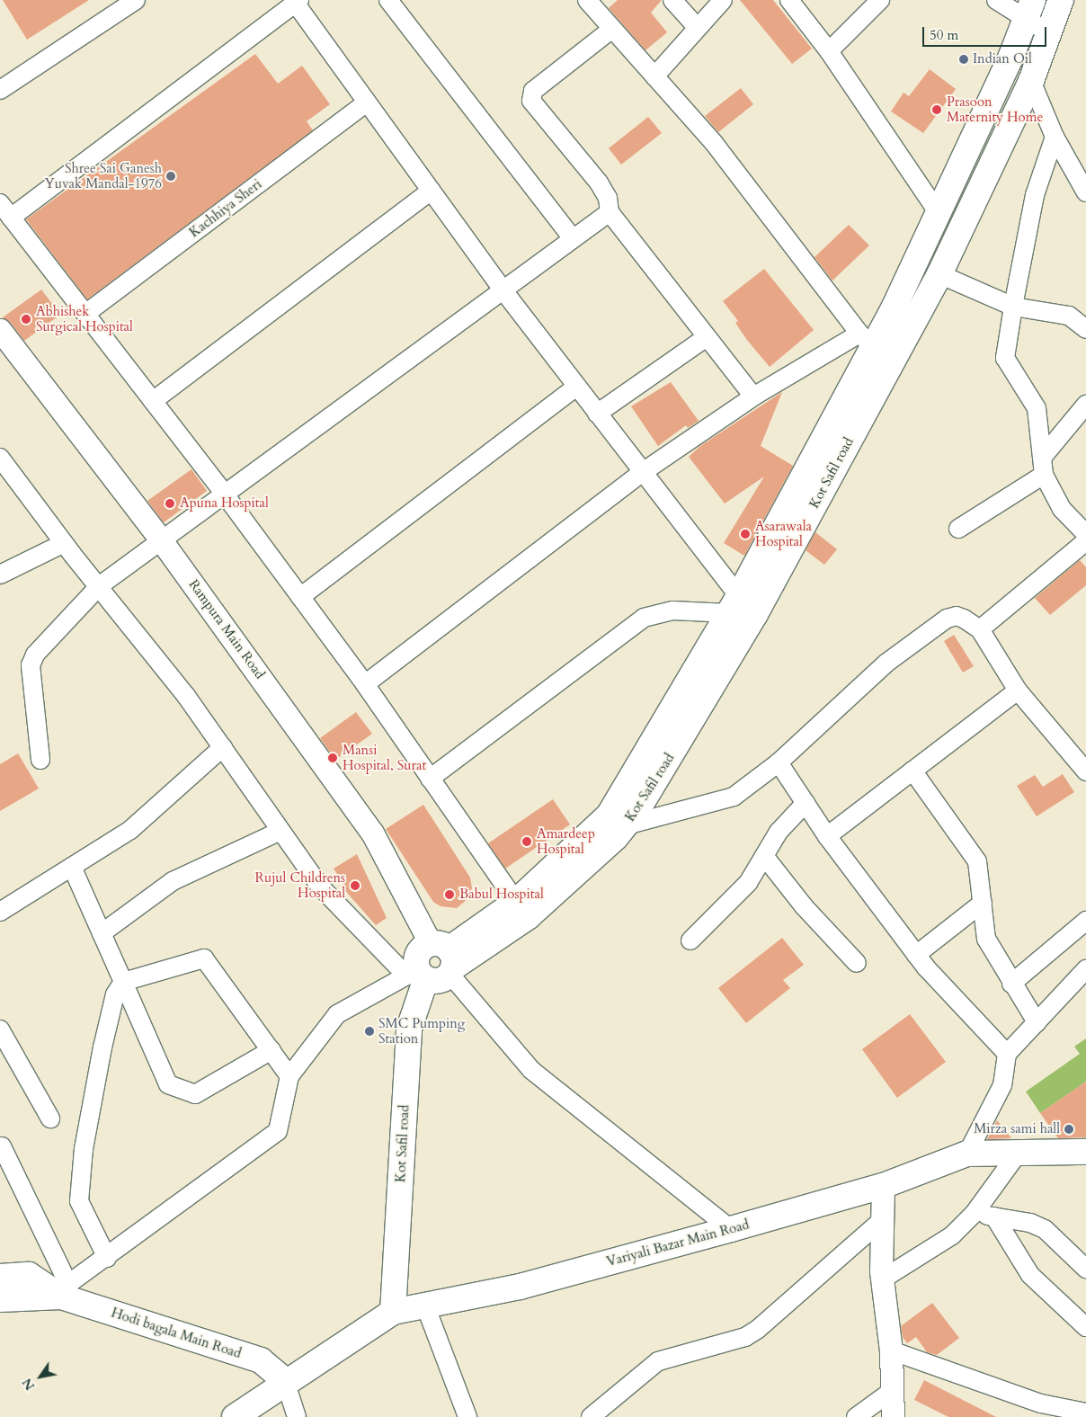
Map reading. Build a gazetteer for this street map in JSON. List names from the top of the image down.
{
  "streets": {
    "main road": ["Kot Safil road", "Variyali Bazar Main Road", "Hodi bagala Main Road"],
    "street": ["Kachhiya Sheri", "Rampura Main Road"]
  },
  "crossings": [
    ["Kot Safil road", "Rampura Main Road"],
    ["Kot Safil road", "Variyali Bazar Main Road"],
    ["Variyali Bazar Main Road", "Hodi bagala Main Road"]
  ],
  "places": [
    "Indian Oil",
    "Prasoon Maternity Home",
    "Shree Sai Ganesh Yuvak Mandal-1976",
    "Abhishek Surgical Hospital",
    "Apuna Hospital",
    "Asarawala Hospital",
    "Mansi Hospital, Surat",
    "Amardeep Hospital",
    "Rujul Childrens Hospital",
    "Babul Hospital",
    "SMC Pumping Station",
    "Mirza sami hall"
  ],
  "scale_bar": "50 m",
  "north": "bottom left"
}
